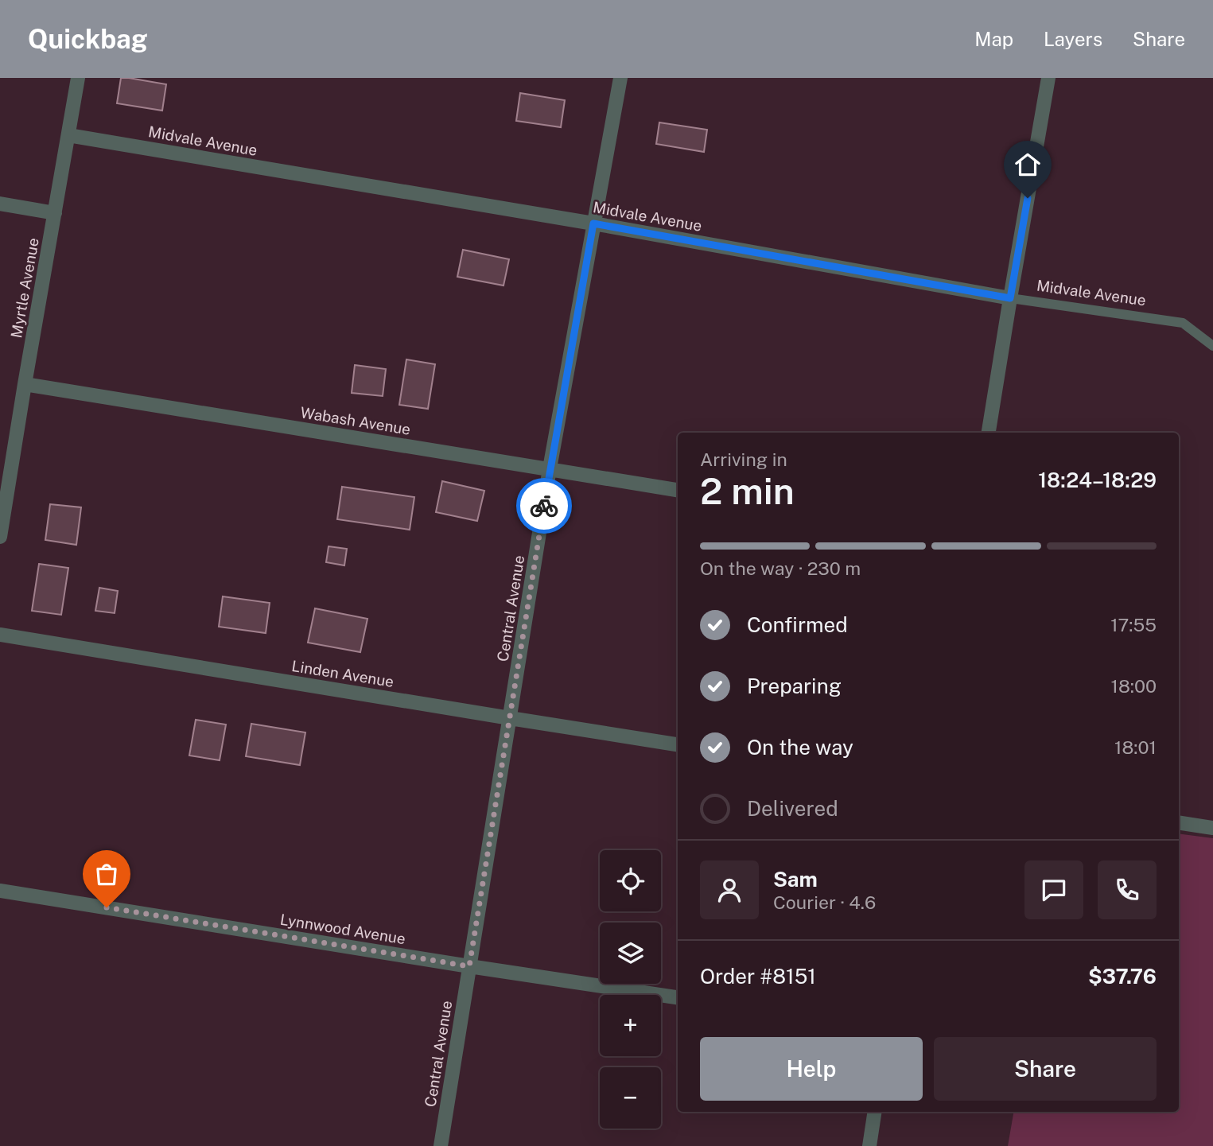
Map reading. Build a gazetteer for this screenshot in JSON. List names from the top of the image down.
{
  "streets": {
    "street": [
      "Midvale Avenue",
      "Myrtle Avenue",
      "Wabash Avenue",
      "Central Avenue",
      "Linden Avenue",
      "Lynnwood Avenue"
    ]
  },
  "crossings": [
    ["Midvale Avenue", "Myrtle Avenue"],
    ["Midvale Avenue", "Central Avenue"],
    ["Myrtle Avenue", "Wabash Avenue"],
    ["Wabash Avenue", "Central Avenue"],
    ["Central Avenue", "Linden Avenue"],
    ["Central Avenue", "Lynnwood Avenue"]
  ],
  "page": {
    "header": "Quickbag",
    "nav": ["Map", "Layers", "Share"],
    "heading": ["2 min", "Arriving in", "18:24–18:29"],
    "panel": [
      "Sam",
      "Courier · 4.6",
      "Order #8151",
      "$37.76"
    ],
    "bar": "On the way · 230 m",
    "list": [
      ["Confirmed", "17:55"],
      ["Preparing", "18:00"],
      ["On the way", "18:01"],
      "Delivered"
    ],
    "map_buttons": ["+", "−"],
    "buttons": ["Help", "Share"]
  }
}
